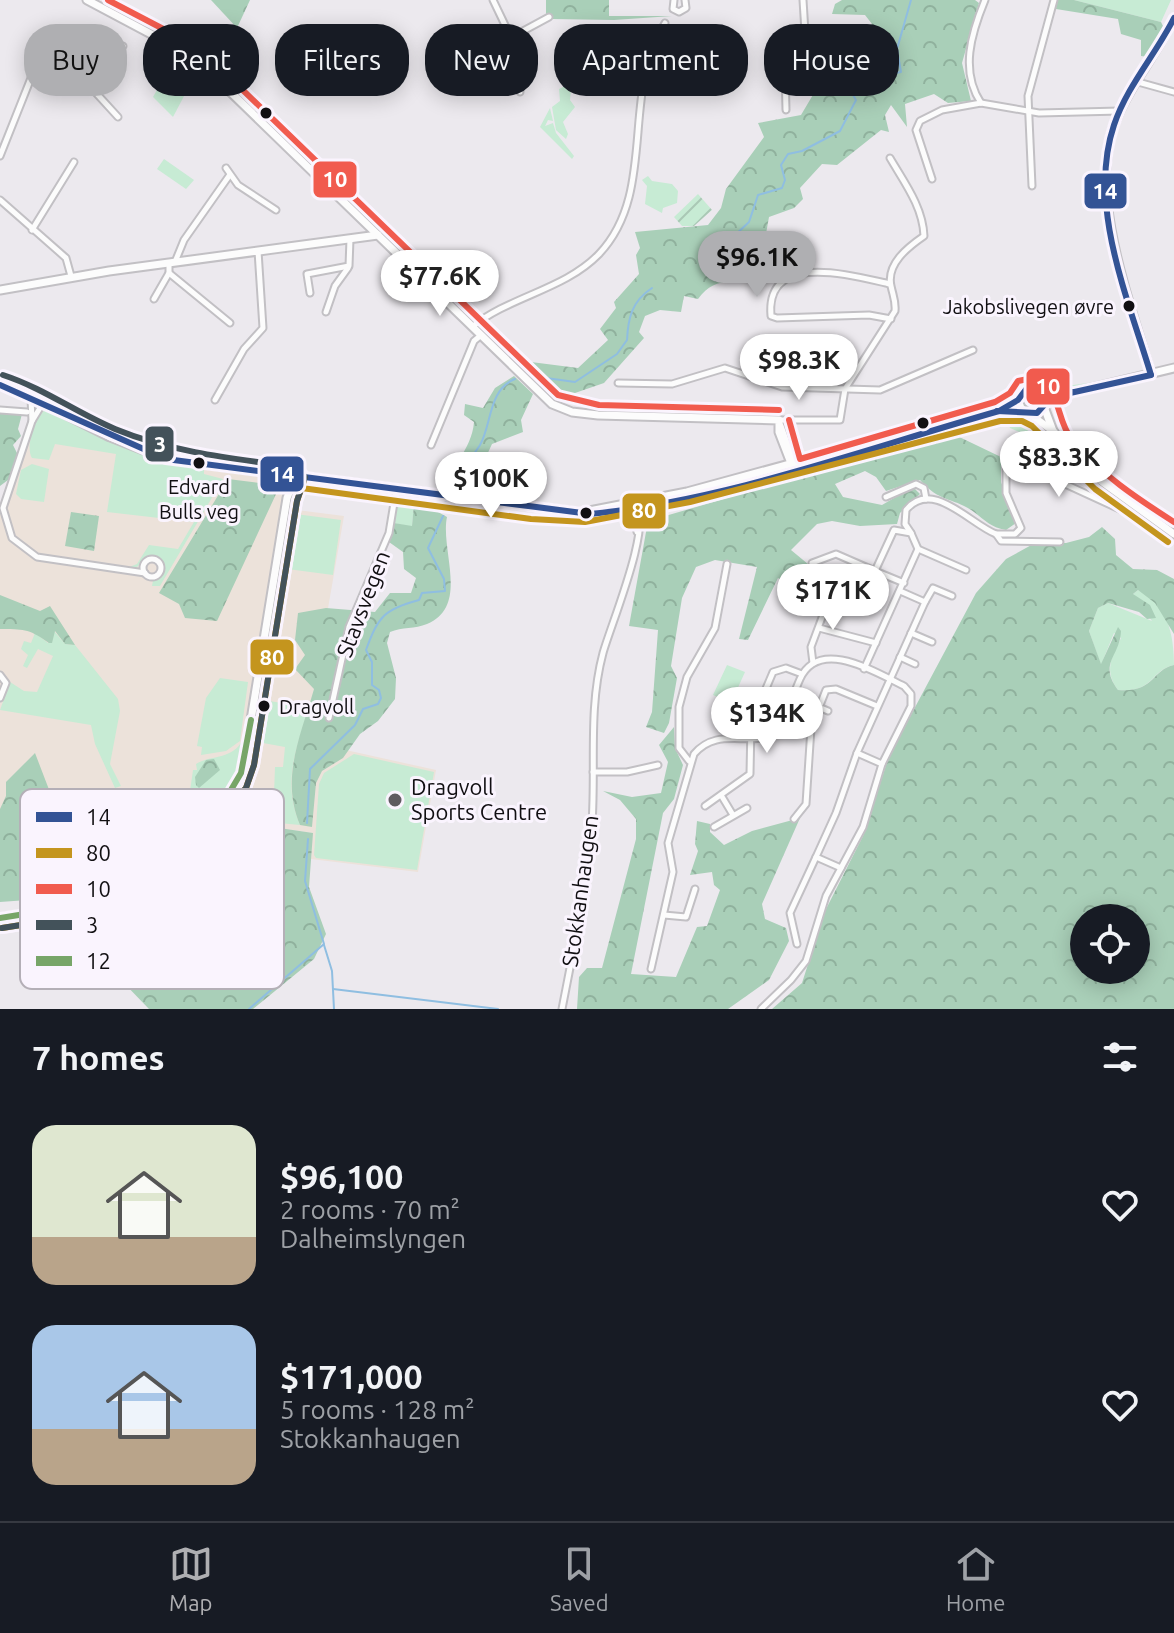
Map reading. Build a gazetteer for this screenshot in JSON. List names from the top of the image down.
{
  "streets": {
    "street": ["Stavsvegen", "Stokkanhaugen"]
  },
  "places": [
    "Jakobslivegen øvre",
    "Edvard Bulls veg",
    "Dragvoll",
    "Dragvoll Sports Centre"
  ],
  "lines": [
    "transit line 10",
    "transit line 14",
    "transit line 3",
    "transit line 80",
    "transit line 12"
  ],
  "legend": [
    "14",
    "80",
    "10",
    "3",
    "12"
  ],
  "page": {
    "chip": [
      "Buy",
      "Rent",
      "Filters",
      "New",
      "Apartment",
      "House"
    ],
    "price": [
      "$96.1K",
      "$77.6K",
      "$98.3K",
      "$83.3K",
      "$100K",
      "$171K",
      "$134K"
    ],
    "heading": "7 homes",
    "list": [
      {
        "name": "$96,100",
        "note": "2 rooms · 70 m² · Dalheimslyngen"
      },
      {
        "name": "$171,000",
        "note": "5 rooms · 128 m² · Stokkanhaugen"
      }
    ],
    "tabs": ["Map", "Saved", "Home"]
  }
}
